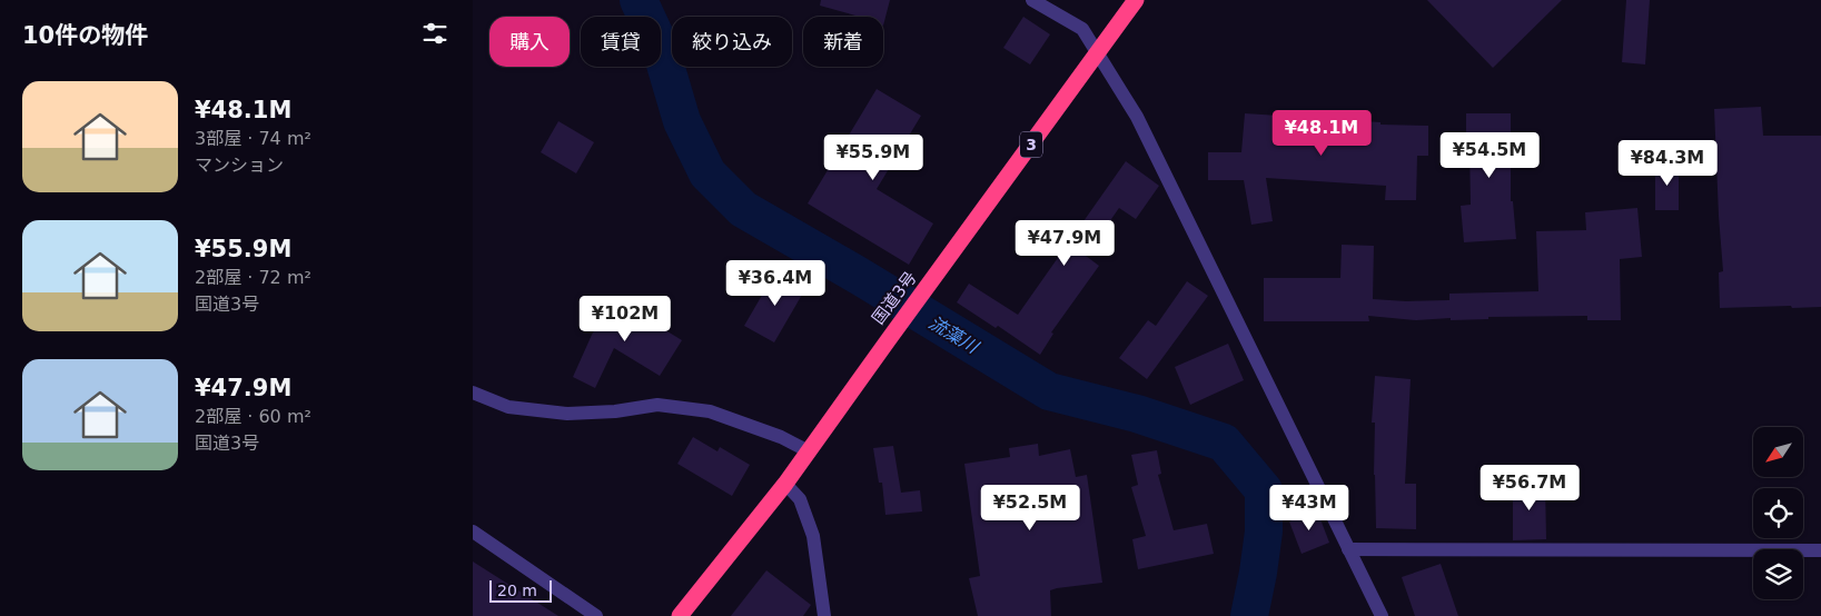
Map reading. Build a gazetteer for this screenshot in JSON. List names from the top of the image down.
{
  "streets": {
    "highway": ["3", "国道3号"]
  },
  "water": ["流藻川"],
  "scale_bar": "20 m",
  "north": "bottom left",
  "page": {
    "heading": "10件の物件",
    "chip": [
      "購入",
      "賃貸",
      "絞り込み",
      "新着"
    ],
    "list": [
      {
        "name": "¥48.1M",
        "note": "3部屋 · 74 m² · マンション"
      },
      {
        "name": "¥55.9M",
        "note": "2部屋 · 72 m² · 国道3号"
      },
      {
        "name": "¥47.9M",
        "note": "2部屋 · 60 m² · 国道3号"
      }
    ],
    "price": [
      "¥48.1M",
      "¥54.5M",
      "¥55.9M",
      "¥84.3M",
      "¥47.9M",
      "¥36.4M",
      "¥102M",
      "¥56.7M",
      "¥52.5M",
      "¥43M"
    ],
    "scale": "20 m"
  }
}
